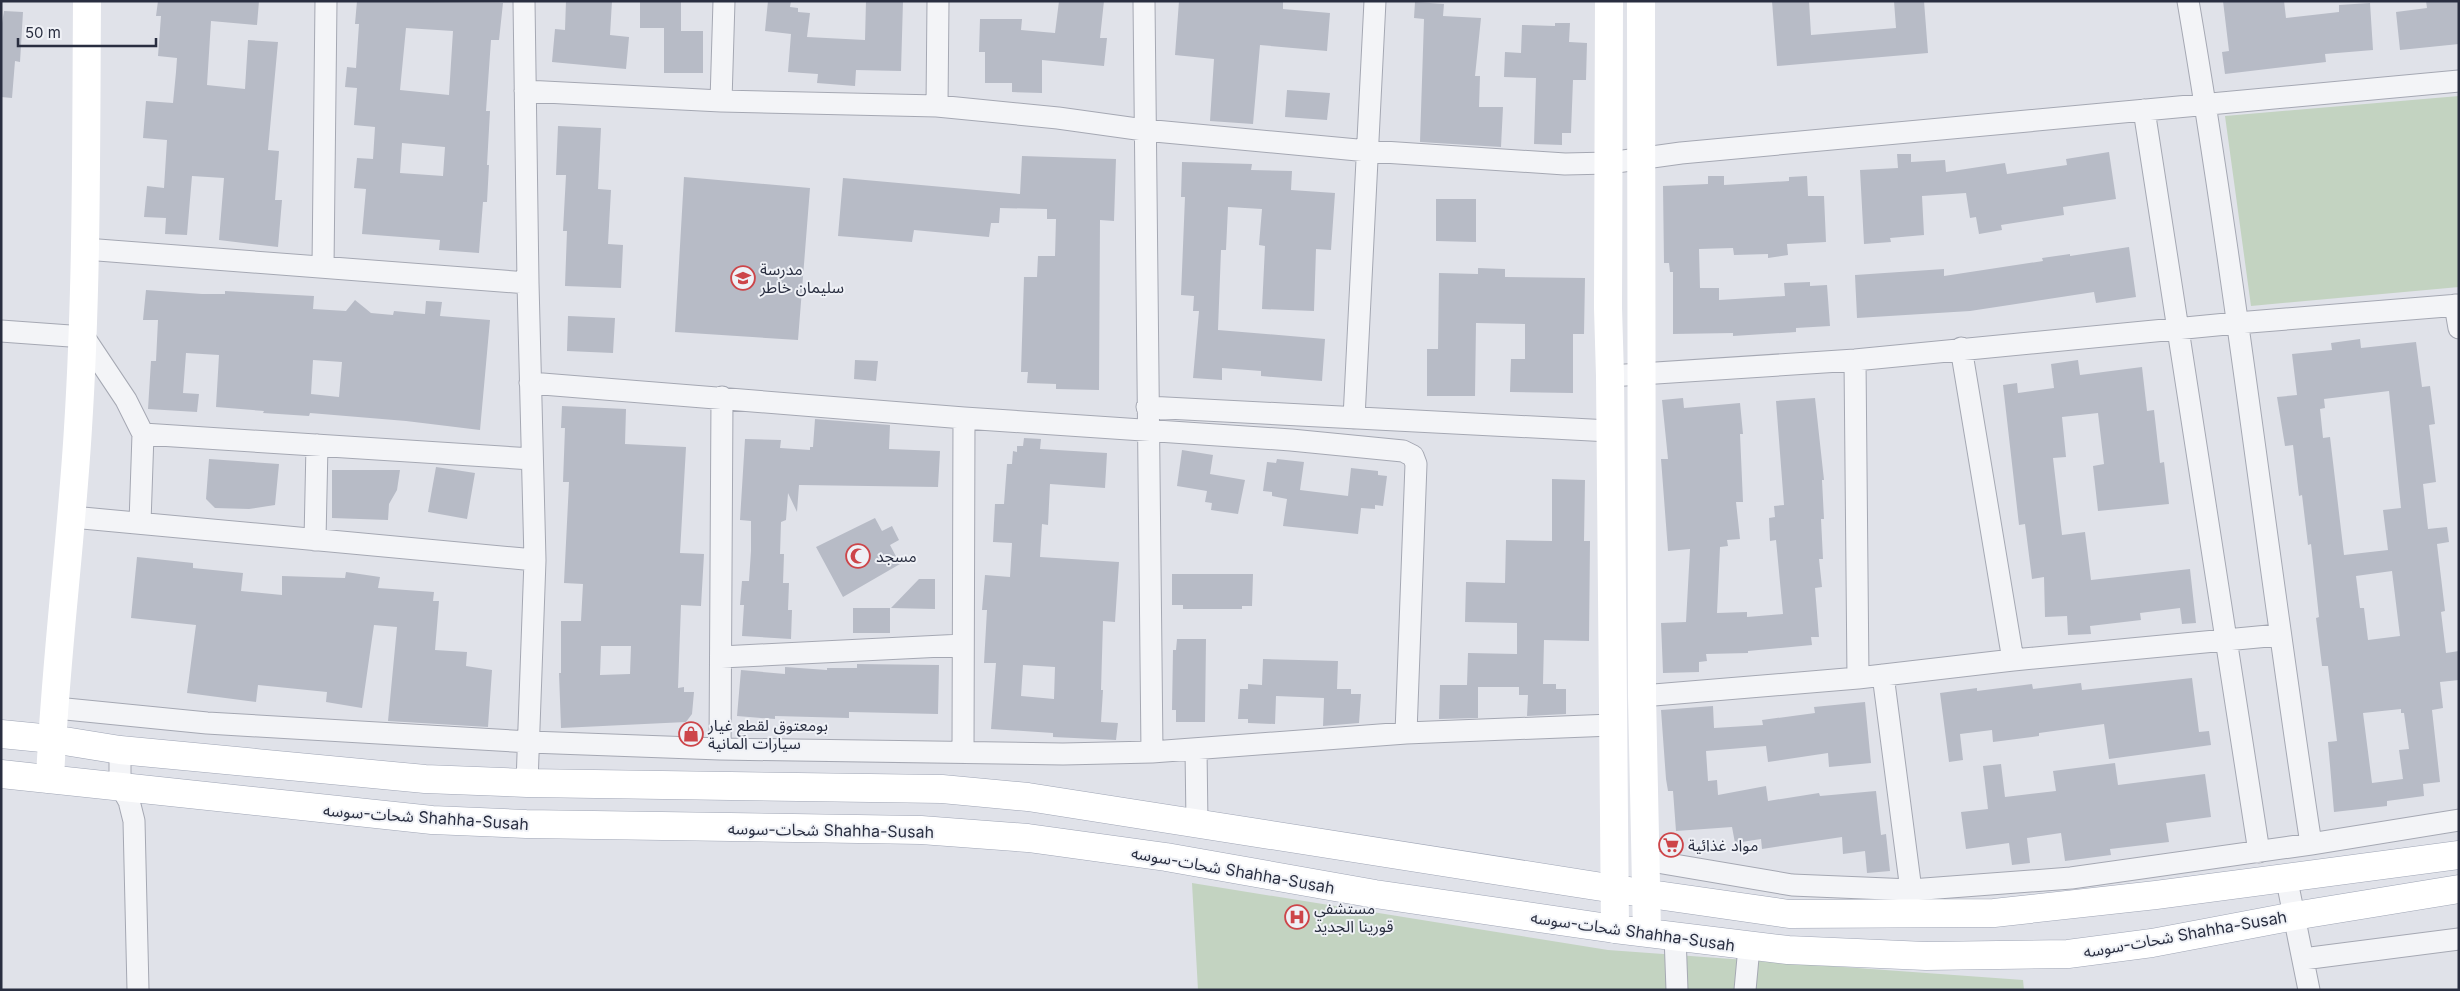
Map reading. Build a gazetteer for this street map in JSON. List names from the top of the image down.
{
  "streets": {
    "main road": ["شحات-سوسه Shahha-Susah"]
  },
  "places": {
    "school or university": ["مدرسة سليمان خاطر"],
    "mosque": ["مسجد"],
    "shop": ["بومعتوق لقطع غيار سيارات المانية"],
    "supermarket": ["مواد غذائية"],
    "hospital": ["مستشفي قورينا الجديد"]
  },
  "scale_bar": "50 m"
}
